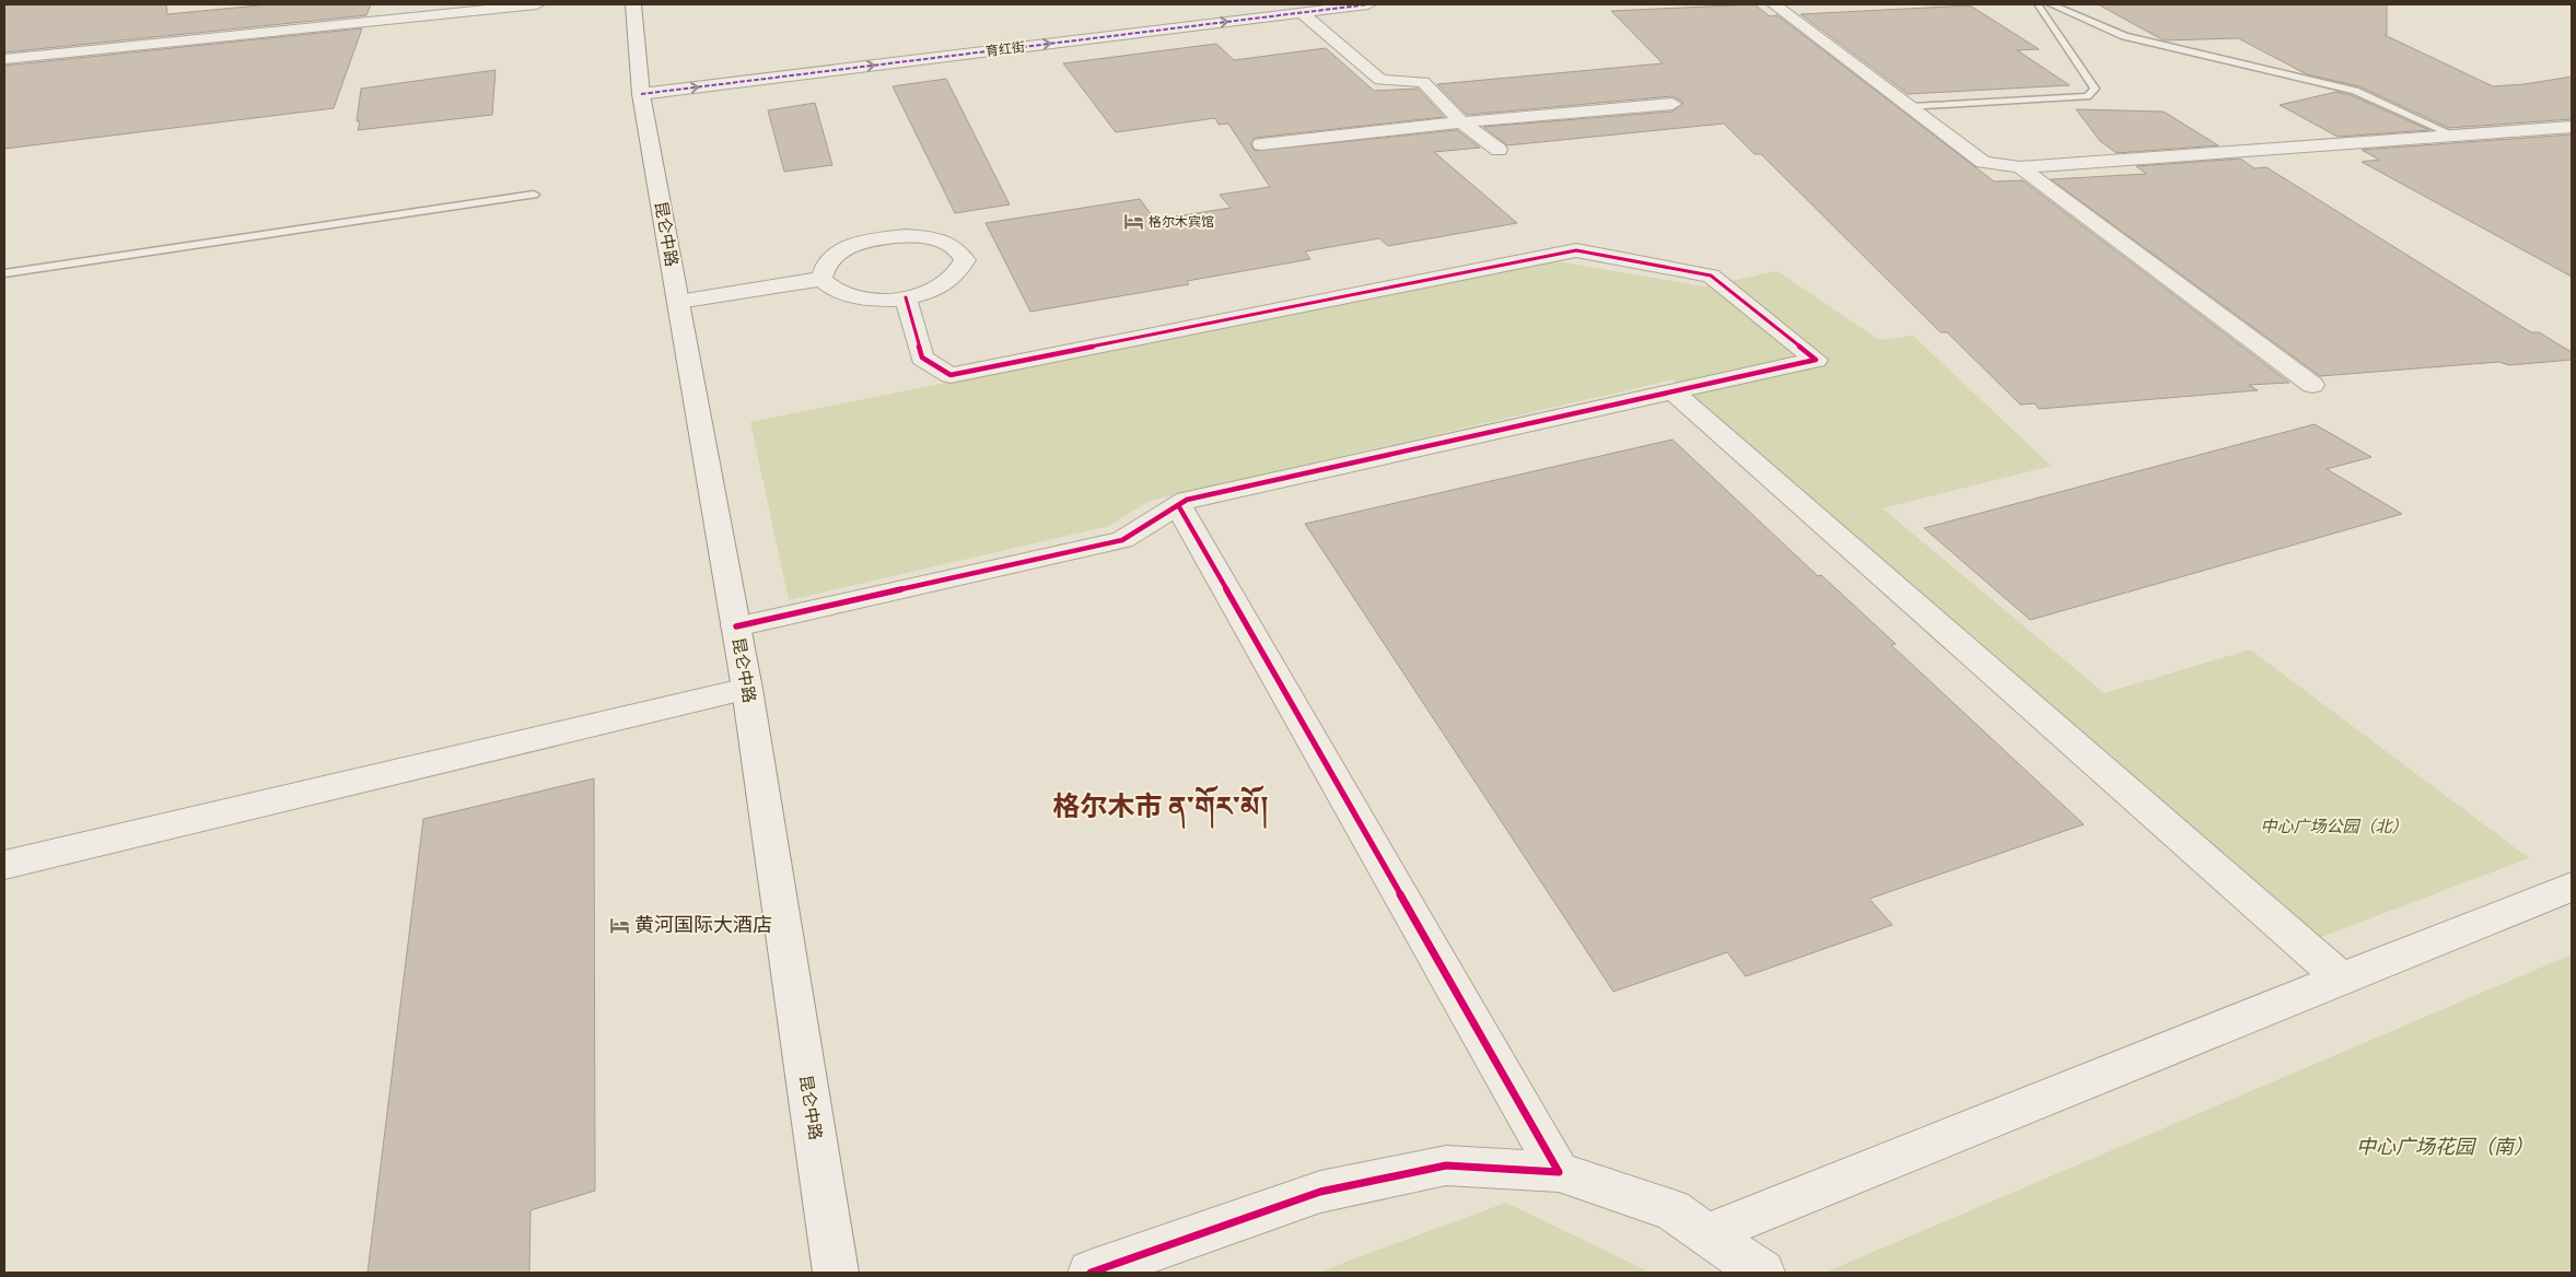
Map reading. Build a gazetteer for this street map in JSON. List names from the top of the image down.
{
  "streets": {
    "street": ["育红街", "昆仑中路"]
  },
  "crossings": [
    ["育红街", "昆仑中路"]
  ],
  "districts": ["格尔木市 ན་གོར་མོ།"],
  "parks": ["中心广场公园（北）", "中心广场花园（南）"],
  "places": {
    "hotel": ["格尔木宾馆", "黄河国际大酒店"]
  }
}
